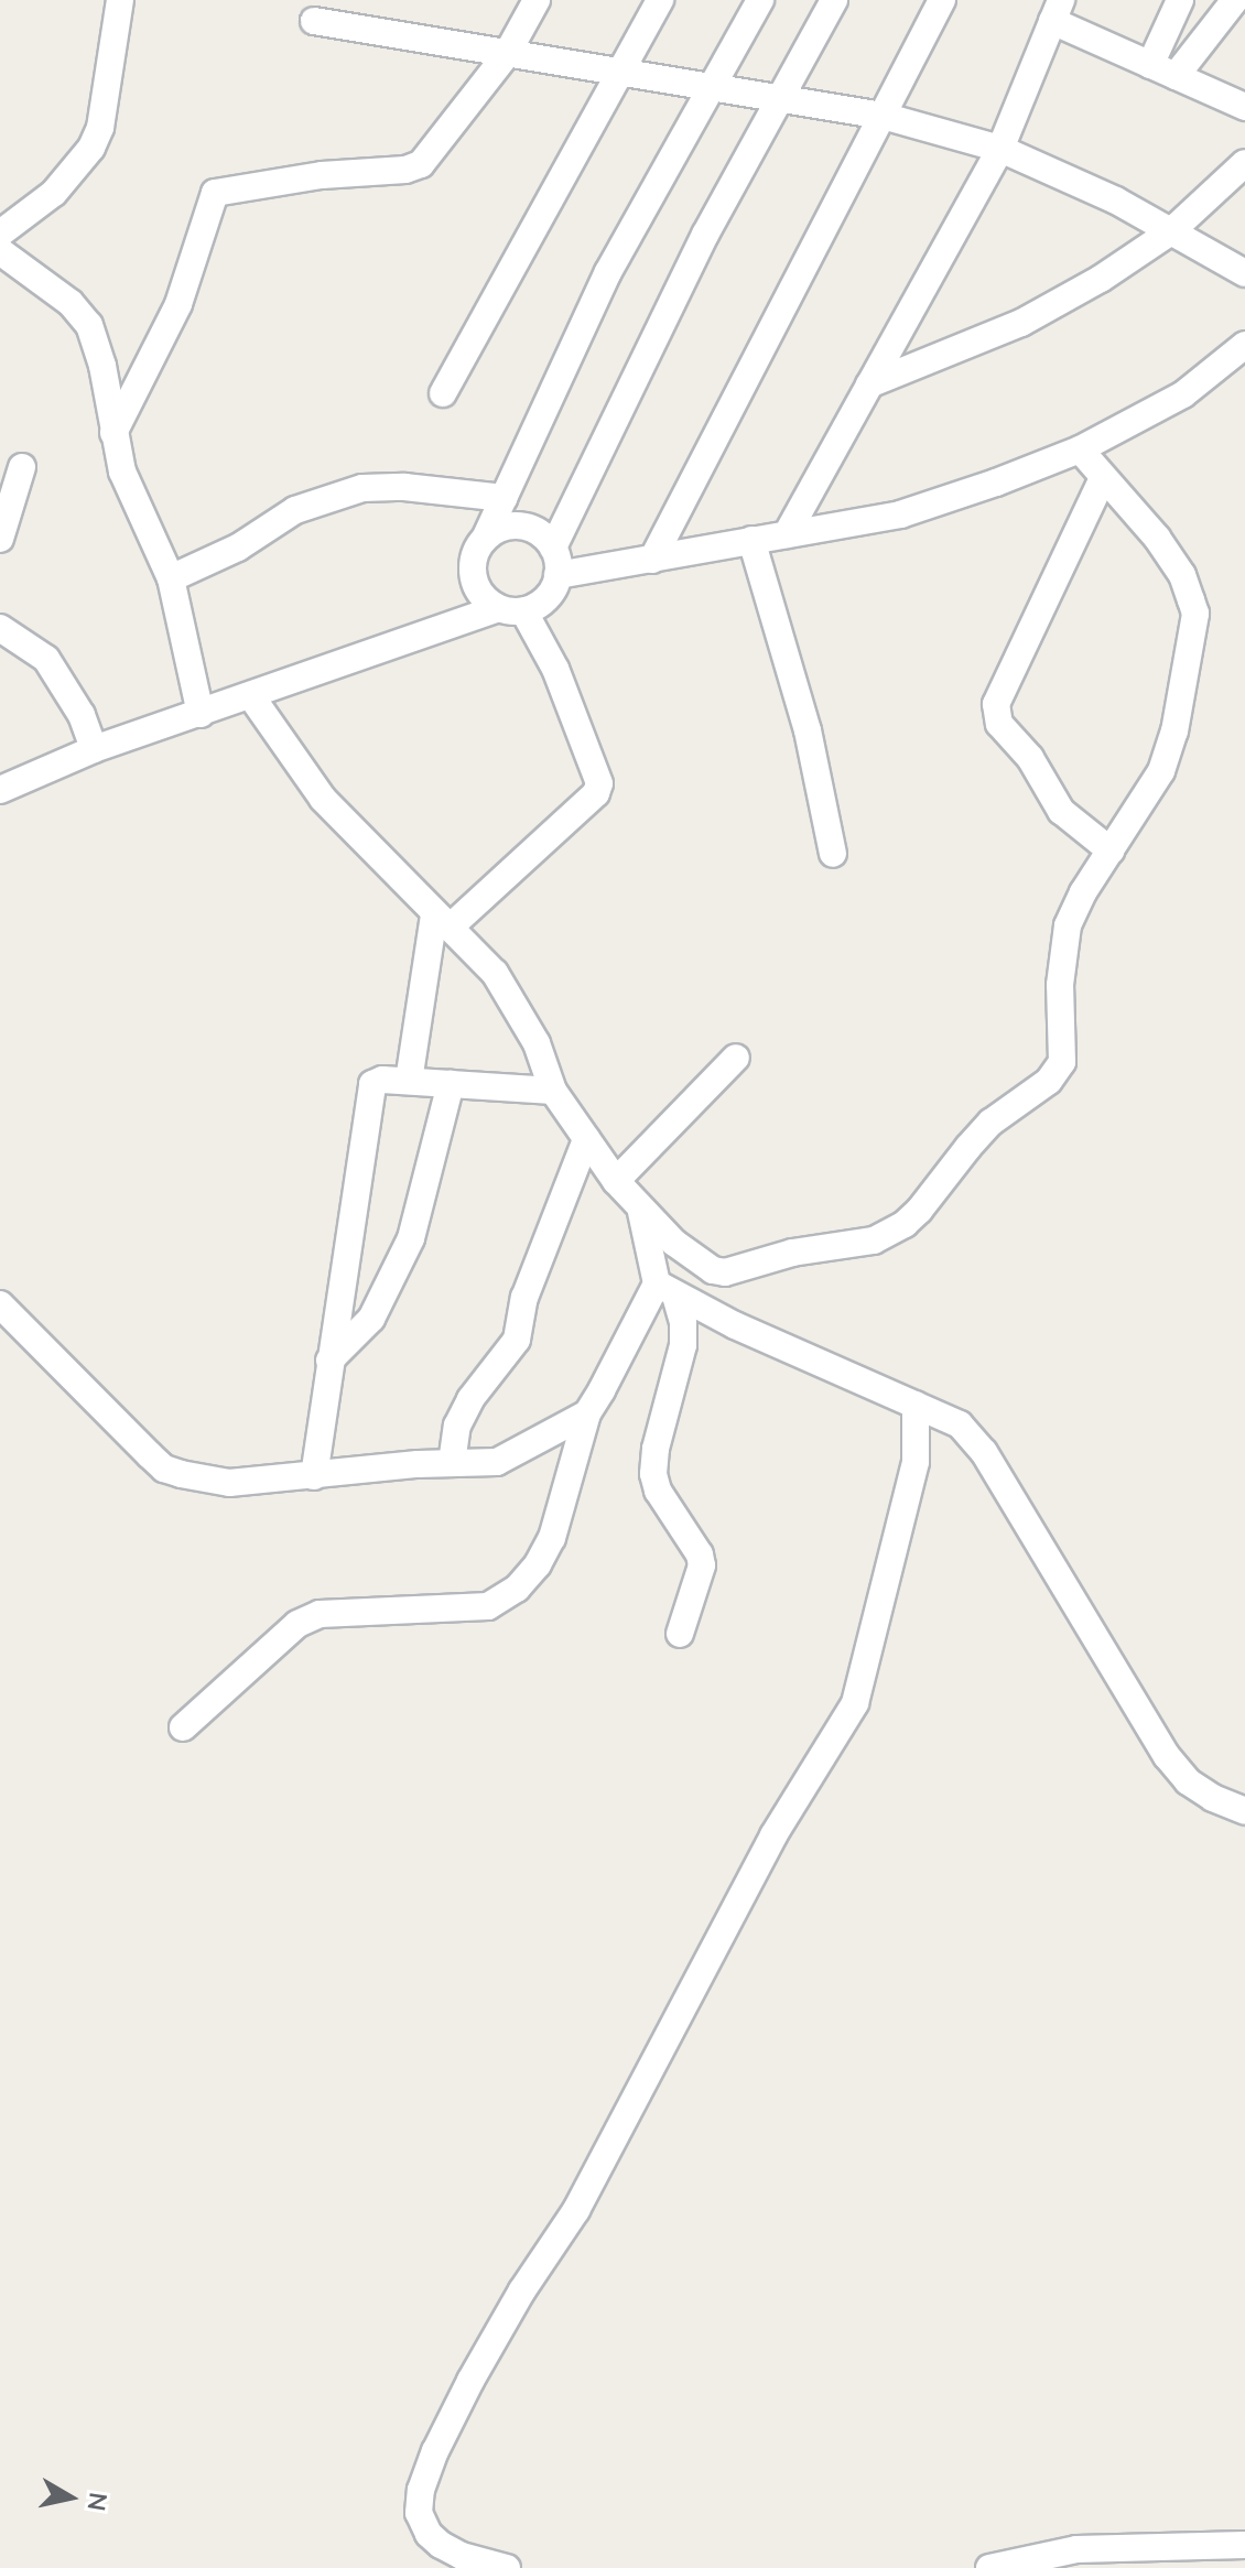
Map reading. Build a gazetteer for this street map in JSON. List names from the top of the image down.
{
  "north": "right"
}
